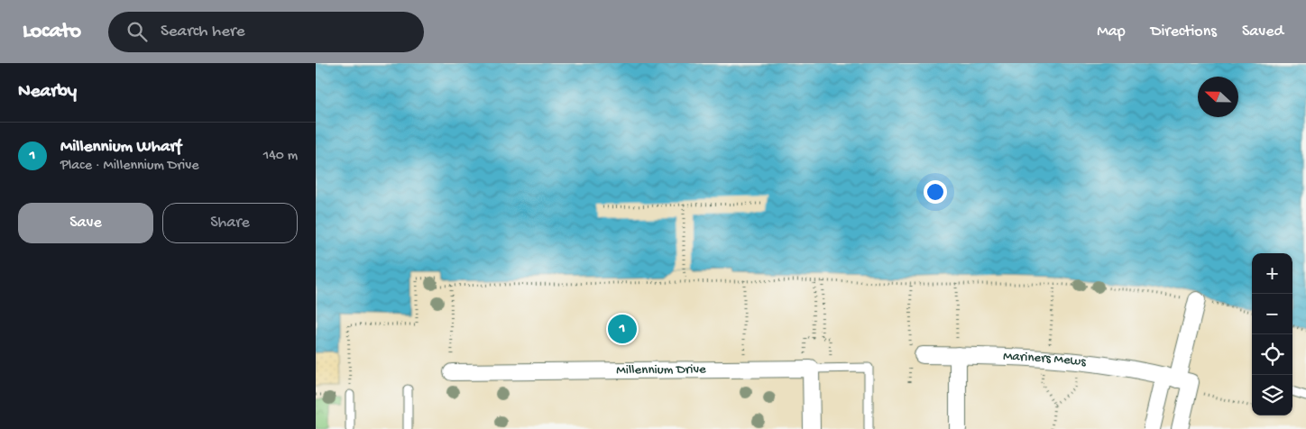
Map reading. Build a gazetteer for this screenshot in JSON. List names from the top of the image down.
{
  "streets": {
    "street": ["Mariners Mews", "Millennium Drive"]
  },
  "north": "left",
  "page": {
    "header": "Locato",
    "search": "Search here",
    "nav": ["Map", "Directions", "Saved"],
    "heading": "Nearby",
    "list": [
      {
        "mark": "1",
        "name": "Millennium Wharf",
        "note": "Place · Millennium Drive",
        "value": "140 m"
      }
    ],
    "buttons": ["Save", "Share"],
    "map_buttons": ["+", "−"],
    "pins": "1"
  }
}
